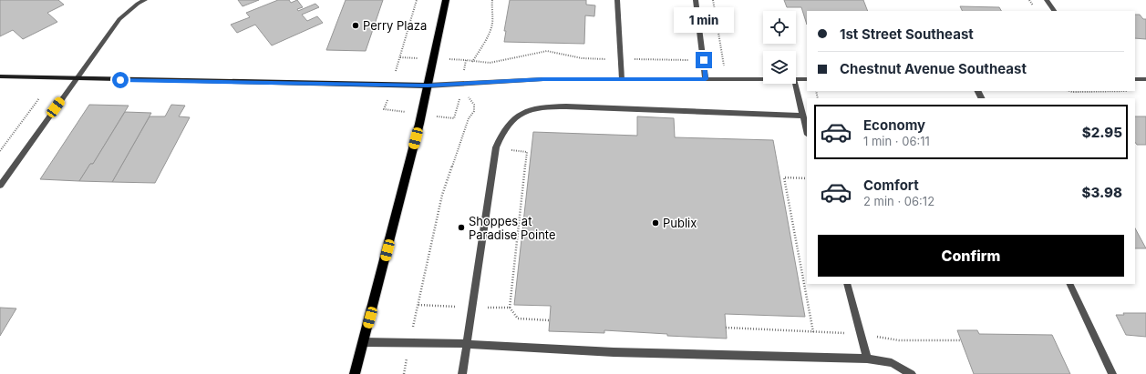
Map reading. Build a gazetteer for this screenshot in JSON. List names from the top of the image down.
{
  "places": ["Perry Plaza", "Publix", "Shoppes at Paradise Pointe"],
  "page": {
    "bubble": "1 min",
    "banner": ["1st Street Southeast", "Chestnut Avenue Southeast"],
    "list": [
      {
        "name": "Economy",
        "note": "1 min · 06:11",
        "value": "$2.95"
      },
      {
        "name": "Comfort",
        "note": "2 min · 06:12",
        "value": "$3.98"
      }
    ],
    "buttons": "Confirm"
  }
}
